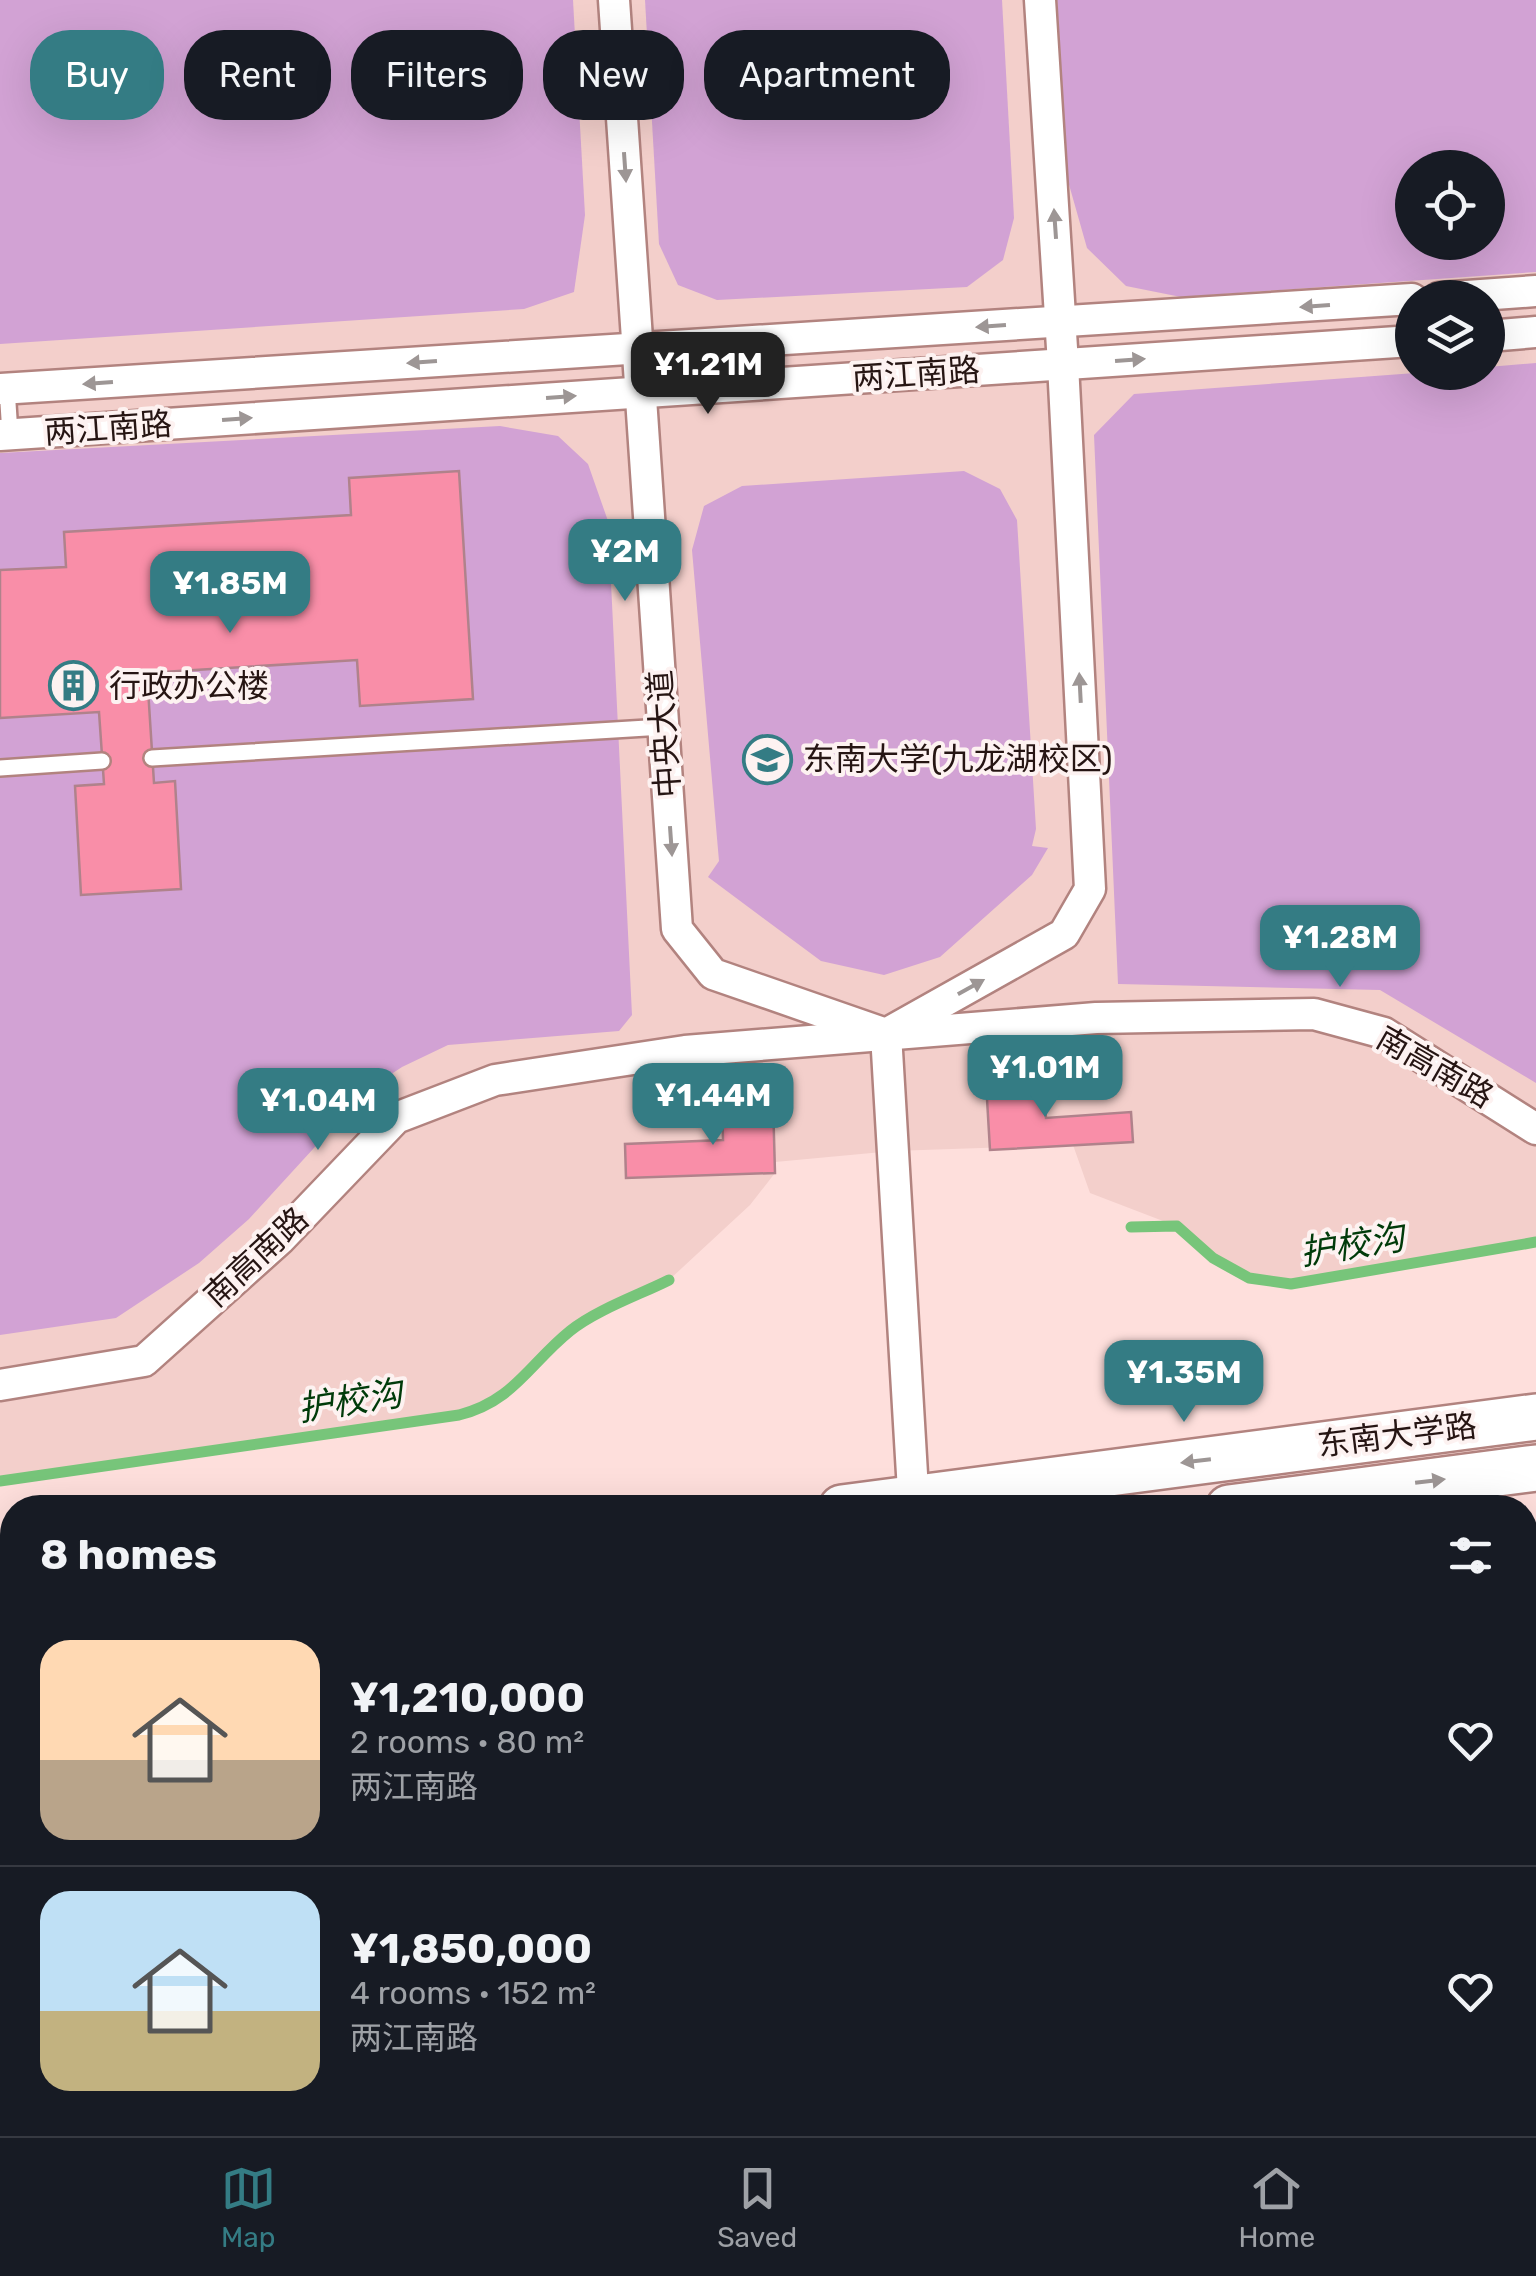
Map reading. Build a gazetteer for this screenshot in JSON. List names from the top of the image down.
{
  "streets": {
    "main road": ["东南大学路"],
    "street": ["两江南路", "中央大道", "南高南路"]
  },
  "crossings": [
    ["两江南路", "中央大道"],
    ["中央大道", "南高南路"]
  ],
  "one_way": ["中央大道"],
  "water": ["护校沟"],
  "places": {
    "building": ["行政办公楼"],
    "school or university": ["东南大学(九龙湖校区)"]
  },
  "page": {
    "chip": [
      "Buy",
      "Rent",
      "Filters",
      "New",
      "Apartment"
    ],
    "price": [
      "¥1.21M",
      "¥2M",
      "¥1.85M",
      "¥1.28M",
      "¥1.01M",
      "¥1.44M",
      "¥1.04M",
      "¥1.35M"
    ],
    "heading": "8 homes",
    "list": [
      {
        "name": "¥1,210,000",
        "note": "2 rooms · 80 m² · 两江南路"
      },
      {
        "name": "¥1,850,000",
        "note": "4 rooms · 152 m² · 两江南路"
      }
    ],
    "tabs": ["Map", "Saved", "Home"]
  }
}
